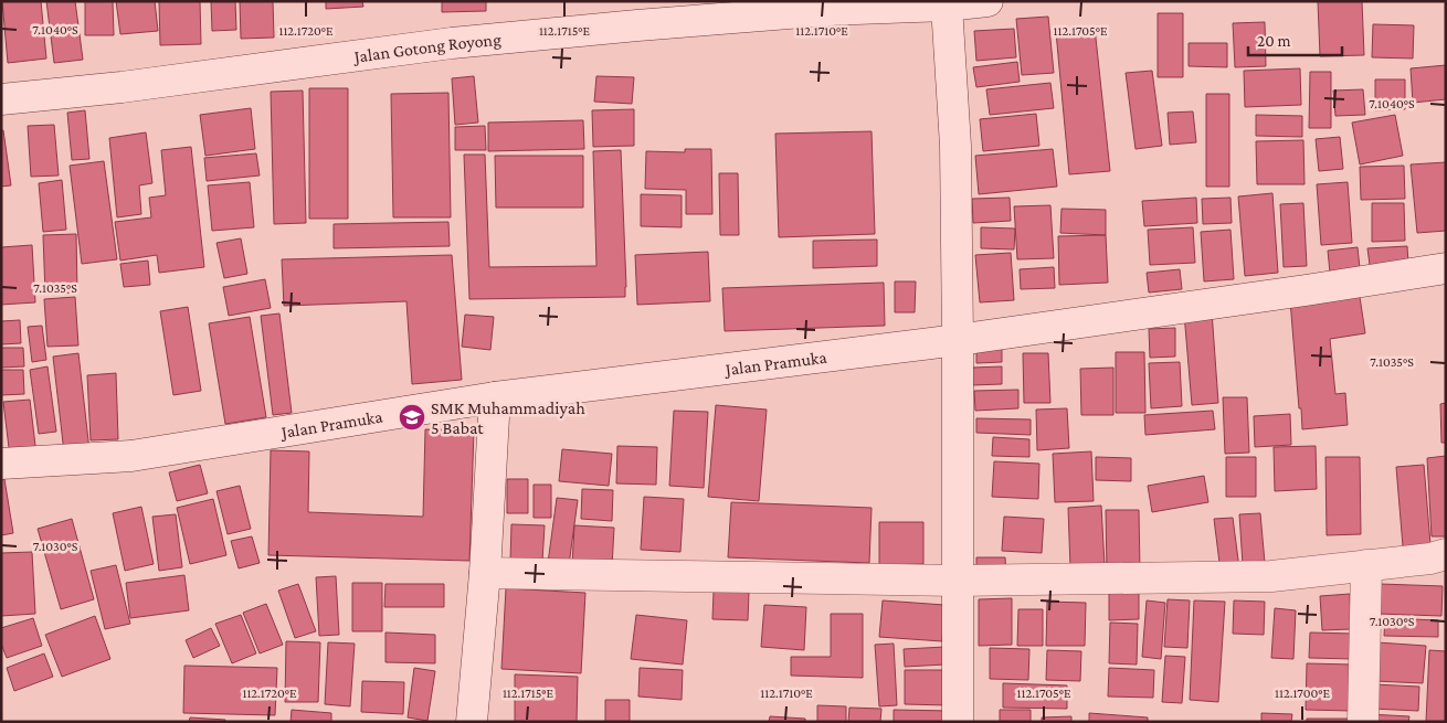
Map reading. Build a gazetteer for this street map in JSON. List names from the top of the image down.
{
  "streets": {
    "street": ["Jalan Gotong Royong", "Jalan Pramuka"]
  },
  "places": {
    "school or university": ["SMK Muhammadiyah 5 Babat"]
  },
  "scale_bar": "20 m",
  "coordinates": [
    "7.1040°S",
    "112.1720°E",
    "112.1715°E",
    "112.1710°E",
    "112.1705°E",
    "7.1035°S",
    "7.1030°S",
    "112.1700°E"
  ]
}
